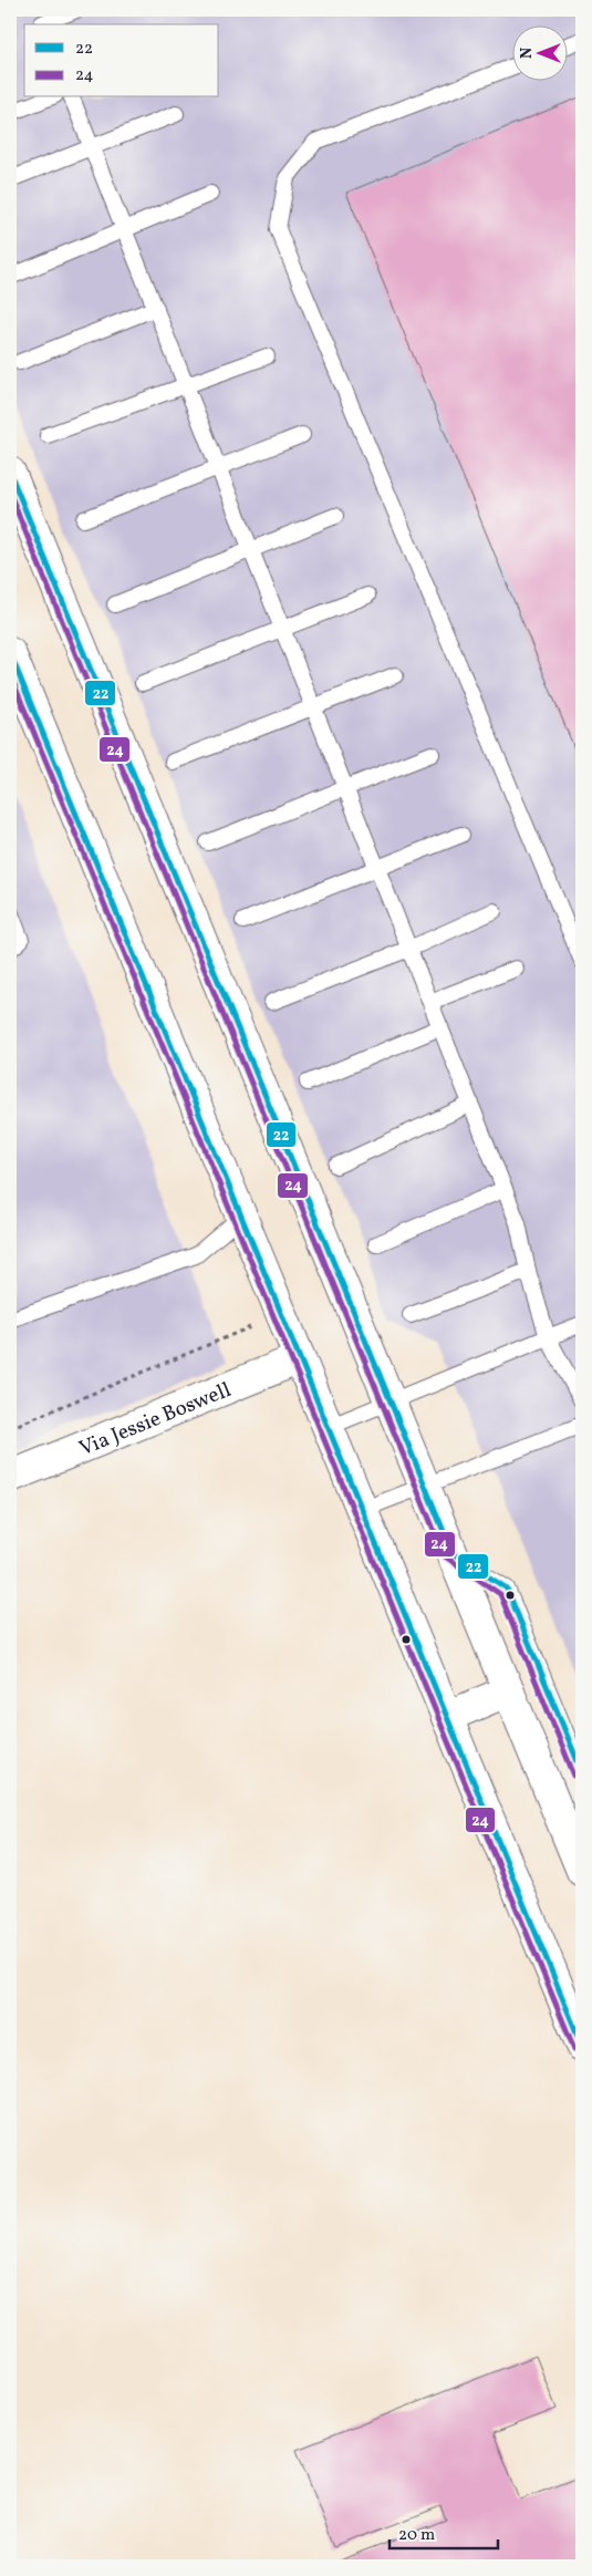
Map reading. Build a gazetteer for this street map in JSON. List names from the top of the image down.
{
  "streets": {
    "street": ["Via Jessie Boswell"]
  },
  "lines": ["transit line 22", "transit line 24"],
  "legend": ["22", "24"],
  "scale_bar": "20 m",
  "north": "left"
}
